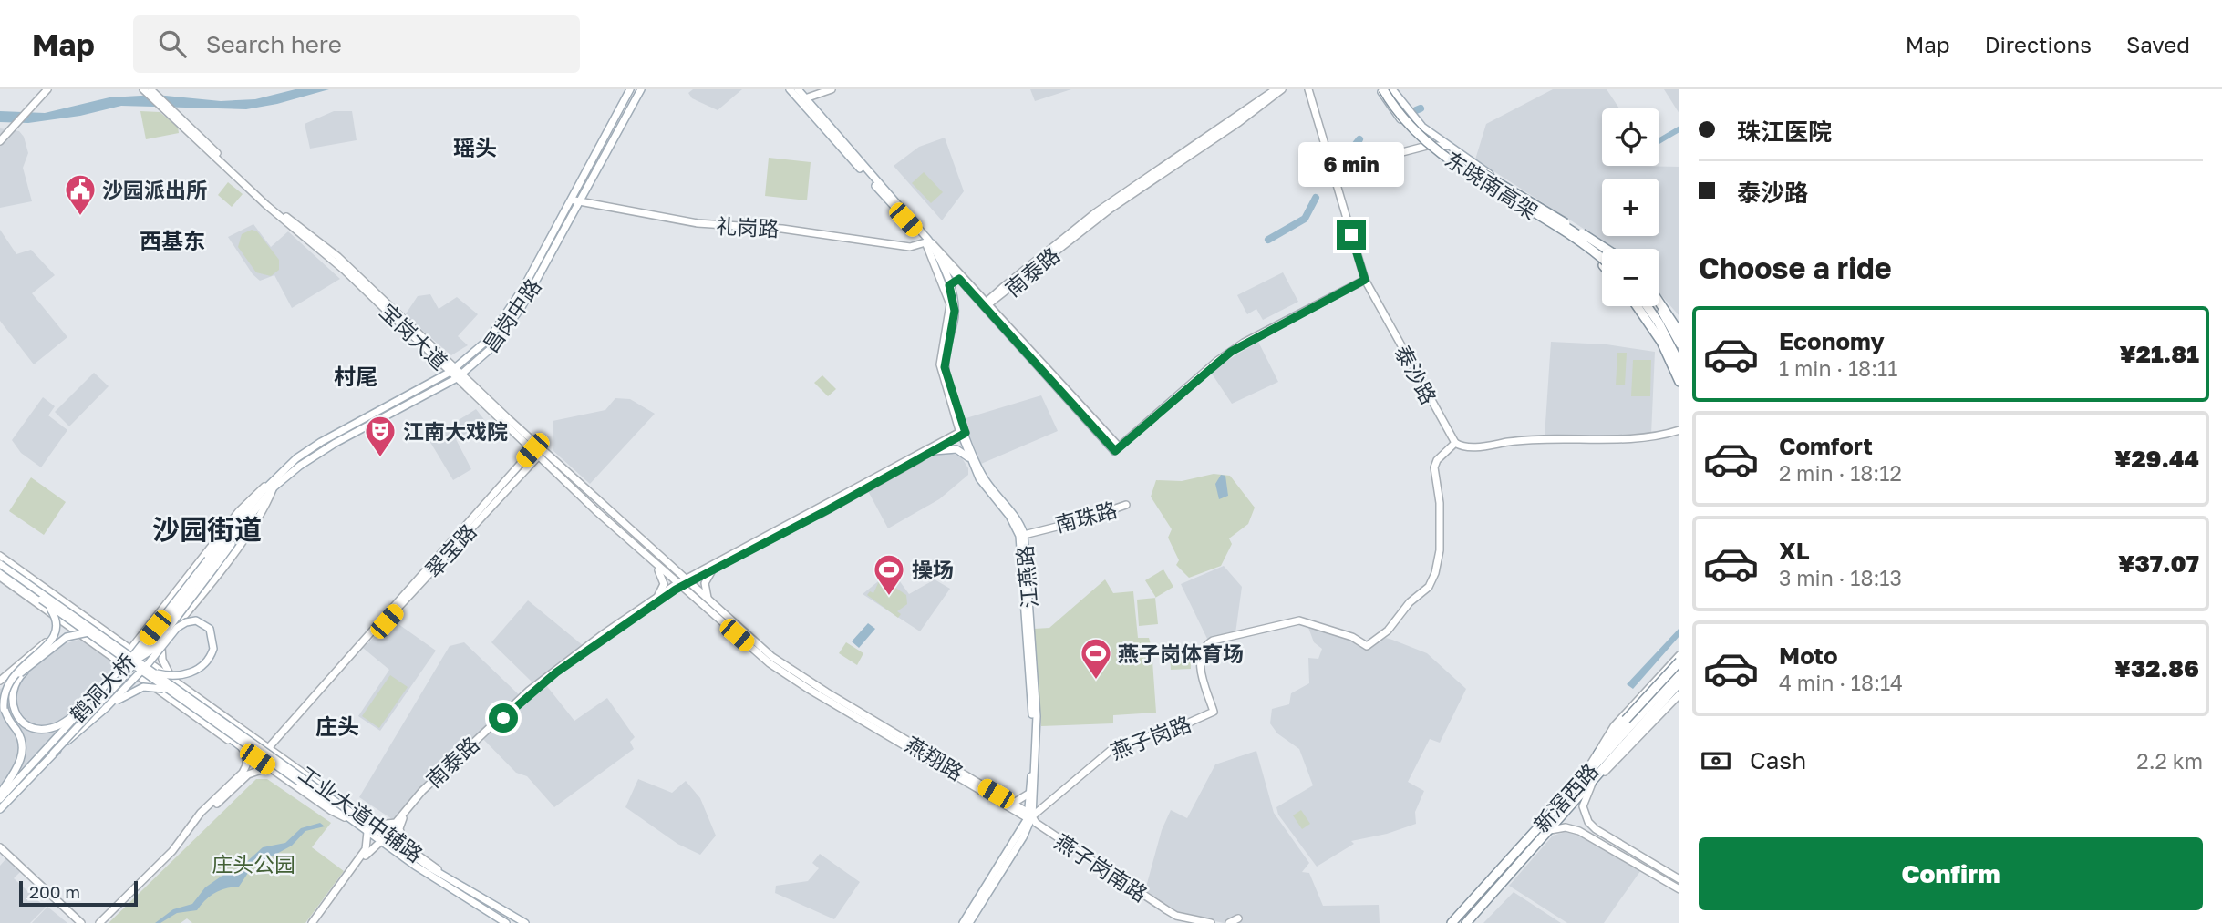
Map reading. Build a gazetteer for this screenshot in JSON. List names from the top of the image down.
{
  "streets": {
    "highway": ["东晓南高架", "新滘西路"],
    "main road": [
      "礼岗路",
      "南泰路",
      "昌岗中路",
      "宝岗大道",
      "泰沙路",
      "南珠路",
      "翠宝路",
      "江燕路",
      "鹤洞大桥",
      "燕子岗路",
      "燕翔路",
      "工业大道中辅路",
      "燕子岗南路"
    ]
  },
  "crossings": [
    ["礼岗路", "昌岗中路"],
    ["礼岗路", "江燕路"],
    ["南泰路", "宝岗大道"],
    ["南泰路", "江燕路"],
    ["南泰路", "燕翔路"],
    ["南泰路", "工业大道中辅路"],
    ["昌岗中路", "宝岗大道"],
    ["昌岗中路", "鹤洞大桥"],
    ["宝岗大道", "翠宝路"],
    ["宝岗大道", "燕翔路"],
    ["泰沙路", "燕子岗路"],
    ["南珠路", "江燕路"],
    ["翠宝路", "工业大道中辅路"],
    ["江燕路", "燕子岗路"],
    ["江燕路", "燕翔路"],
    ["江燕路", "燕子岗南路"],
    ["燕子岗路", "燕翔路"],
    ["燕子岗路", "燕子岗南路"],
    ["燕翔路", "燕子岗南路"]
  ],
  "districts": [
    "瑶头",
    "西基东",
    "村尾",
    "沙园街道",
    "庄头"
  ],
  "parks": ["庄头公园"],
  "places": {
    "public building": ["沙园派出所"],
    "theatre": ["江南大戏院"],
    "sports": ["操场", "燕子岗体育场"]
  },
  "scale_bar": "200 m",
  "page": {
    "header": "Map",
    "search": "Search here",
    "nav": ["Map", "Directions", "Saved"],
    "banner": ["珠江医院", "泰沙路"],
    "map_buttons": ["+", "−"],
    "bubble": "6 min",
    "heading": "Choose a ride",
    "list": [
      {
        "name": "Economy",
        "note": "1 min · 18:11",
        "value": "¥21.81"
      },
      {
        "name": "Comfort",
        "note": "2 min · 18:12",
        "value": "¥29.44"
      },
      {
        "name": "XL",
        "note": "3 min · 18:13",
        "value": "¥37.07"
      },
      {
        "name": "Moto",
        "note": "4 min · 18:14",
        "value": "¥32.86"
      }
    ],
    "pay": ["Cash", "2.2 km"],
    "buttons": "Confirm",
    "scale": "200 m"
  }
}
